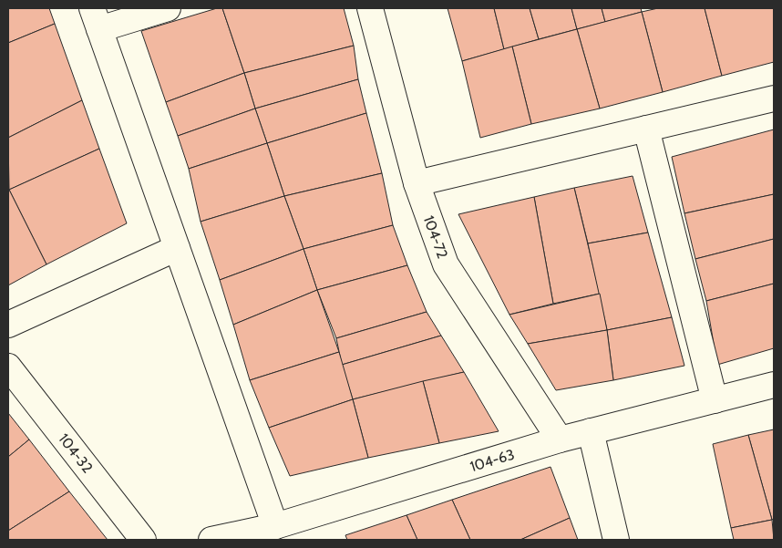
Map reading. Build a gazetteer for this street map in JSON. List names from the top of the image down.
{
  "streets": {
    "street": ["104-72", "104-32", "104-63"]
  },
  "crossings": [
    ["104-72", "104-63"]
  ]
}
